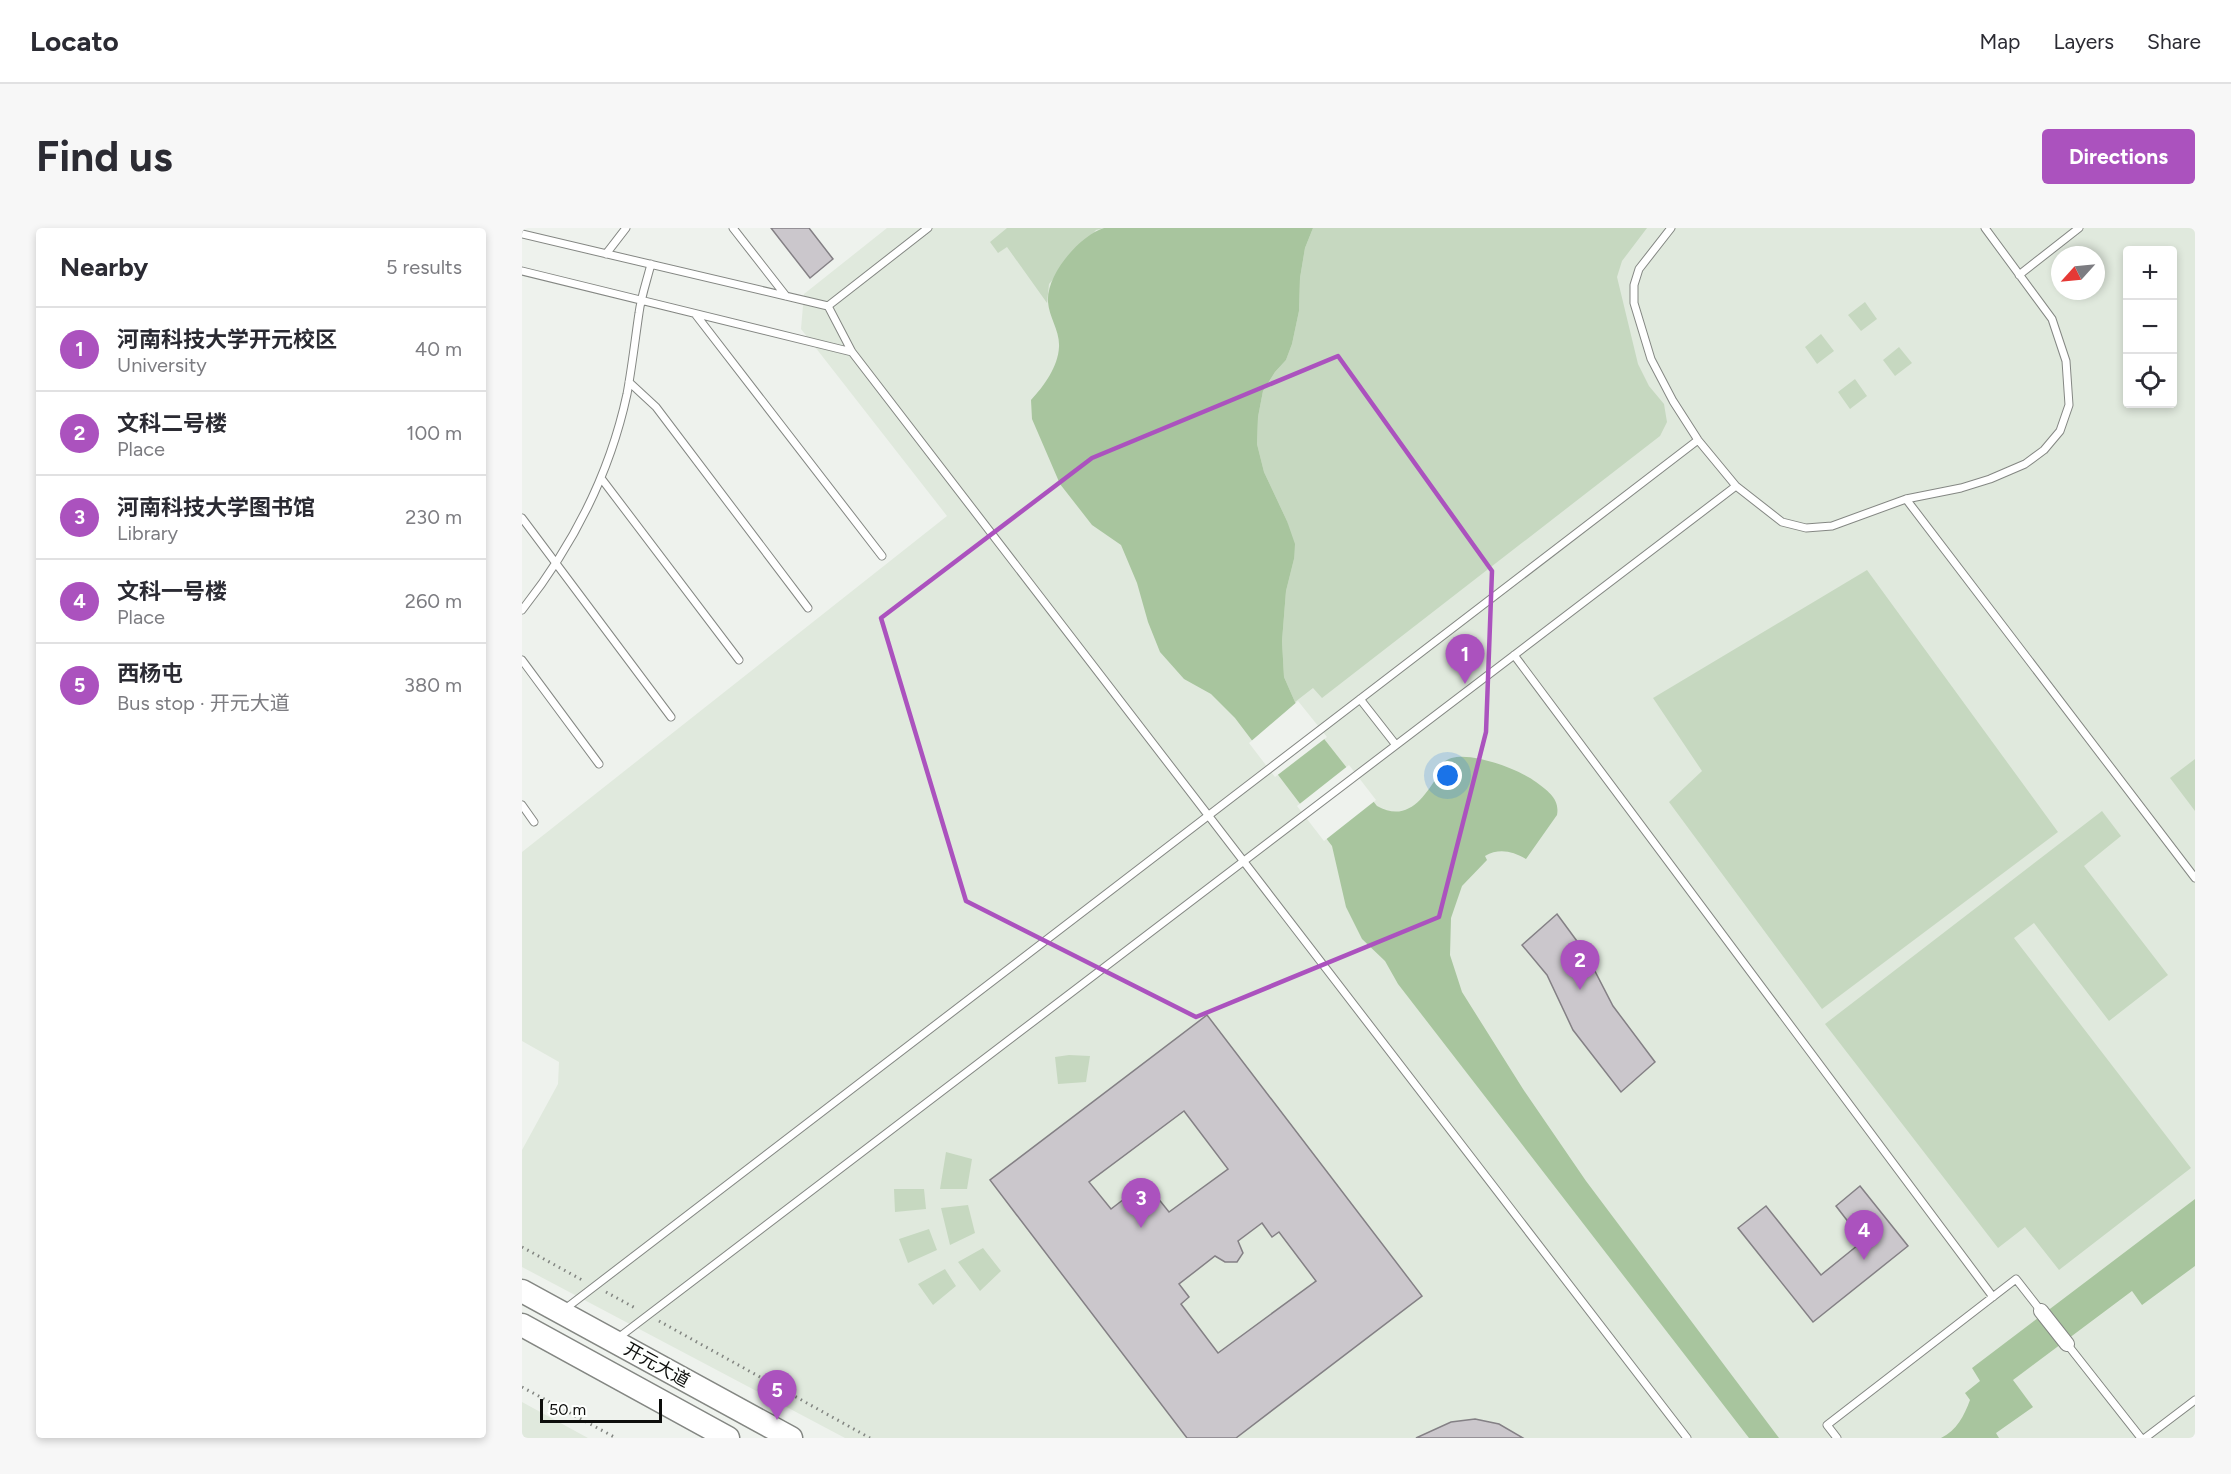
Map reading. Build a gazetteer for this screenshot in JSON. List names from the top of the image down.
{
  "streets": {
    "main road": ["开元大道"]
  },
  "scale_bar": "50 m",
  "north": "bottom left",
  "page": {
    "header": "Locato",
    "nav": ["Map", "Layers", "Share"],
    "buttons": "Directions",
    "title": "Find us",
    "heading": ["Nearby", "5 results"],
    "map_buttons": ["+", "−"],
    "list": [
      {
        "mark": "1",
        "name": "河南科技大学开元校区",
        "note": "University",
        "value": "40 m"
      },
      {
        "mark": "2",
        "name": "文科二号楼",
        "note": "Place",
        "value": "100 m"
      },
      {
        "mark": "3",
        "name": "河南科技大学图书馆",
        "note": "Library",
        "value": "230 m"
      },
      {
        "mark": "4",
        "name": "文科一号楼",
        "note": "Place",
        "value": "260 m"
      },
      {
        "mark": "5",
        "name": "西杨屯",
        "note": "Bus stop · 开元大道",
        "value": "380 m"
      }
    ],
    "pins": [
      "1",
      "2",
      "3",
      "4",
      "5"
    ],
    "scale": "50 m"
  }
}
